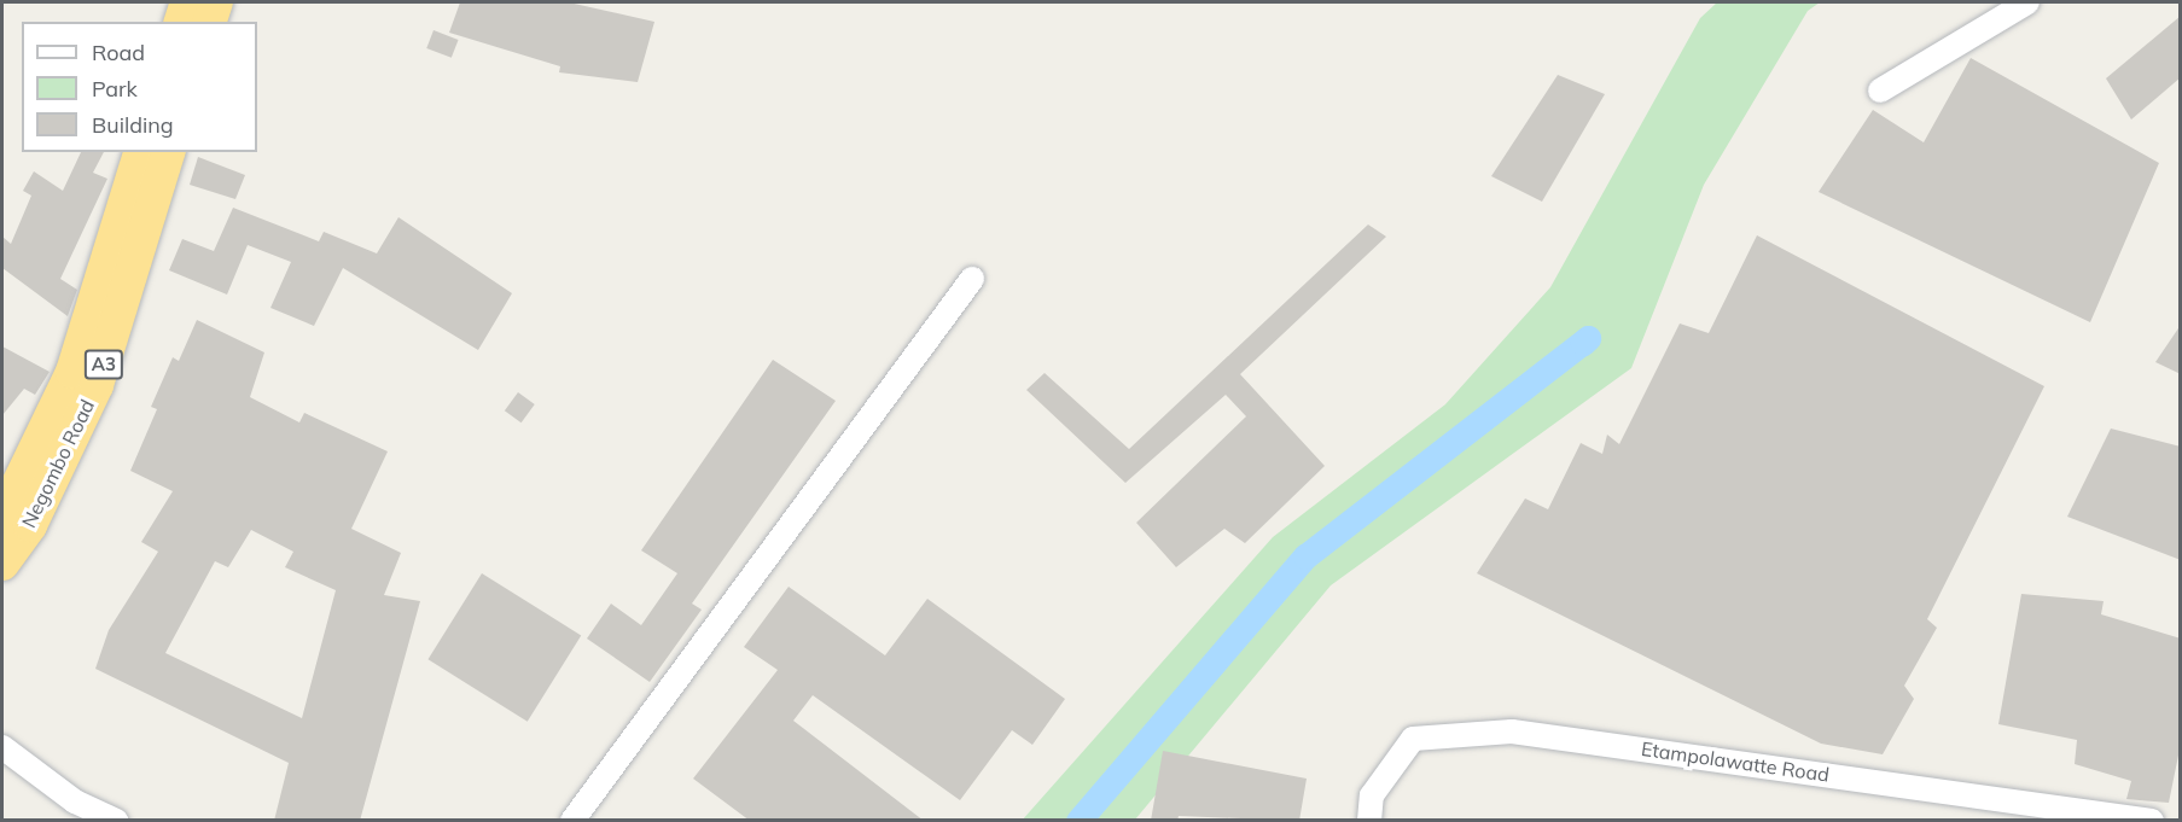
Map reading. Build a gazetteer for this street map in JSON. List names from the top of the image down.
{
  "streets": {
    "highway": ["A3", "Negombo Road"],
    "street": ["Etampolawatte Road"]
  },
  "legend": ["Road", "Park", "Building"]
}
